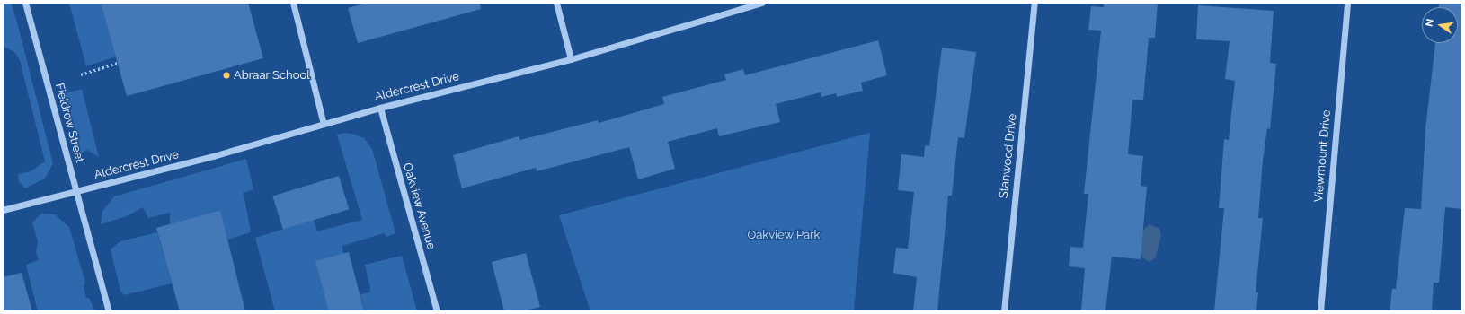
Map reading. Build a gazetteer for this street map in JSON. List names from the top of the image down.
{
  "streets": {
    "street": [
      "Aldercrest Drive",
      "Fieldrow Street",
      "Stanwood Drive",
      "Viewmount Drive",
      "Oakview Avenue"
    ]
  },
  "crossings": [
    ["Aldercrest Drive", "Fieldrow Street"],
    ["Aldercrest Drive", "Oakview Avenue"]
  ],
  "parks": ["Oakview Park"],
  "places": ["Abraar School"],
  "north": "left"
}
